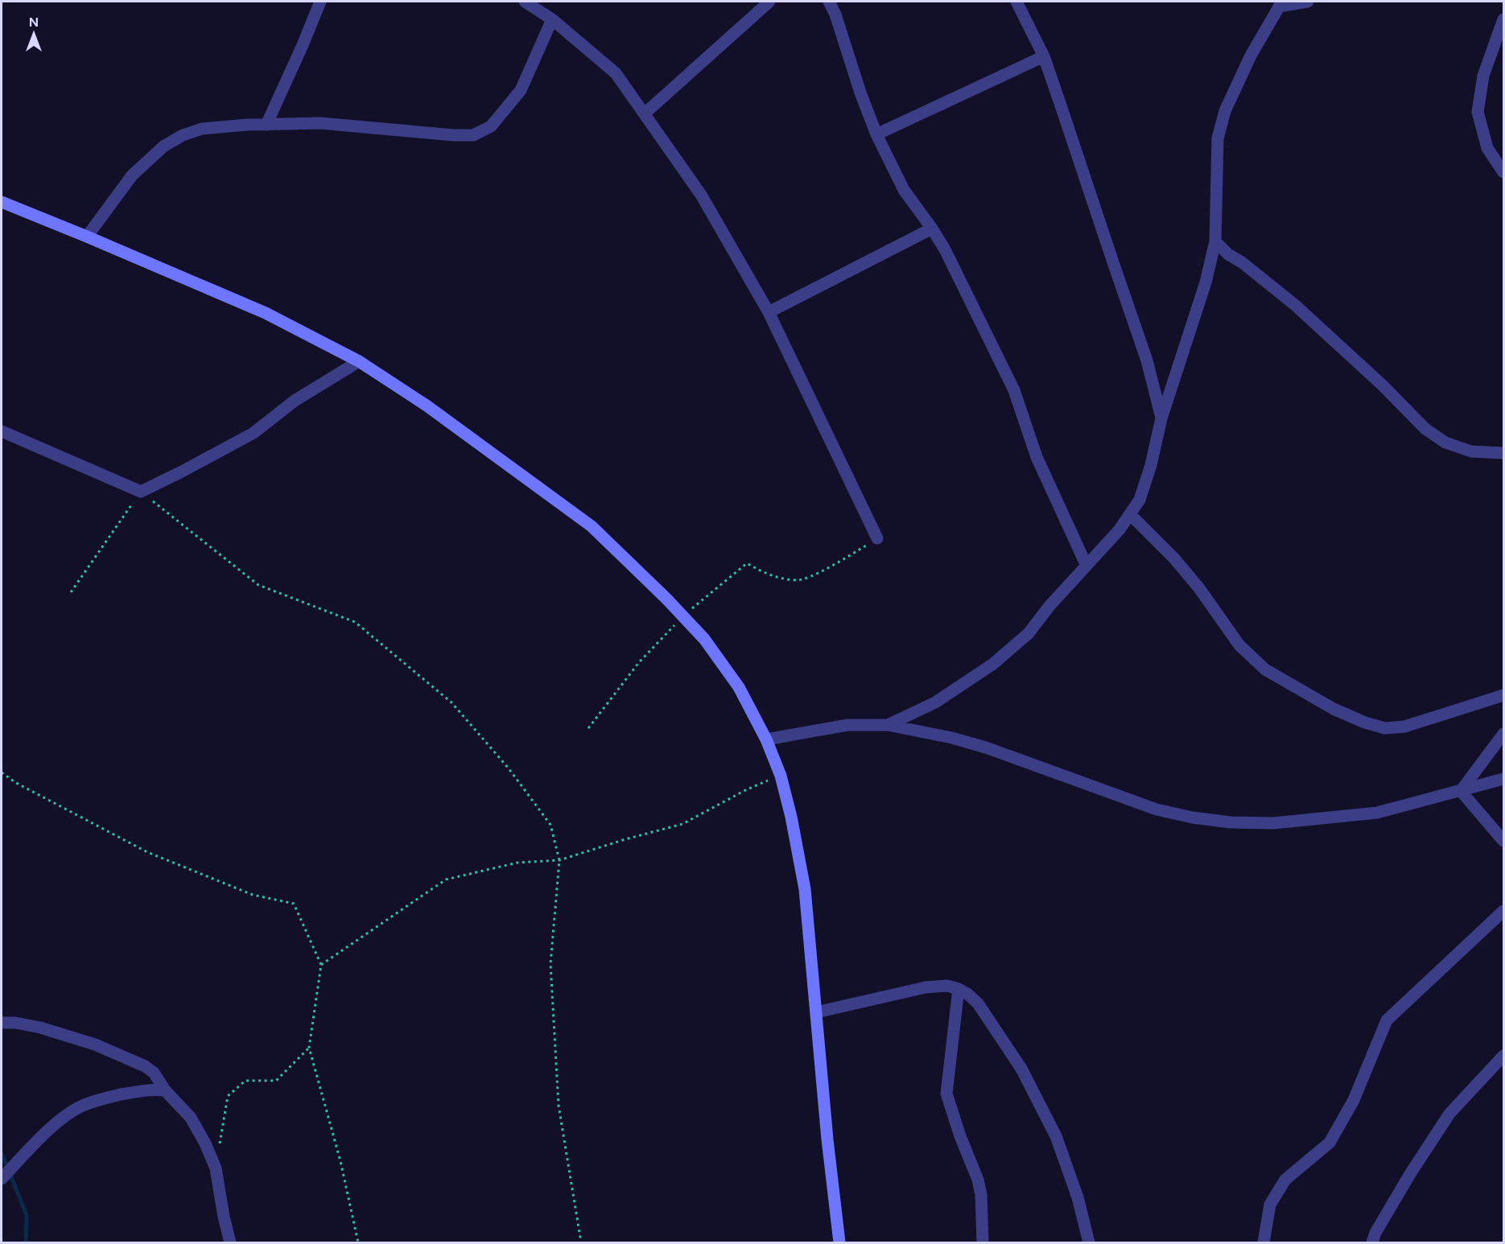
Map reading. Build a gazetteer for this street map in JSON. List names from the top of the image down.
{
  "north": "top"
}
